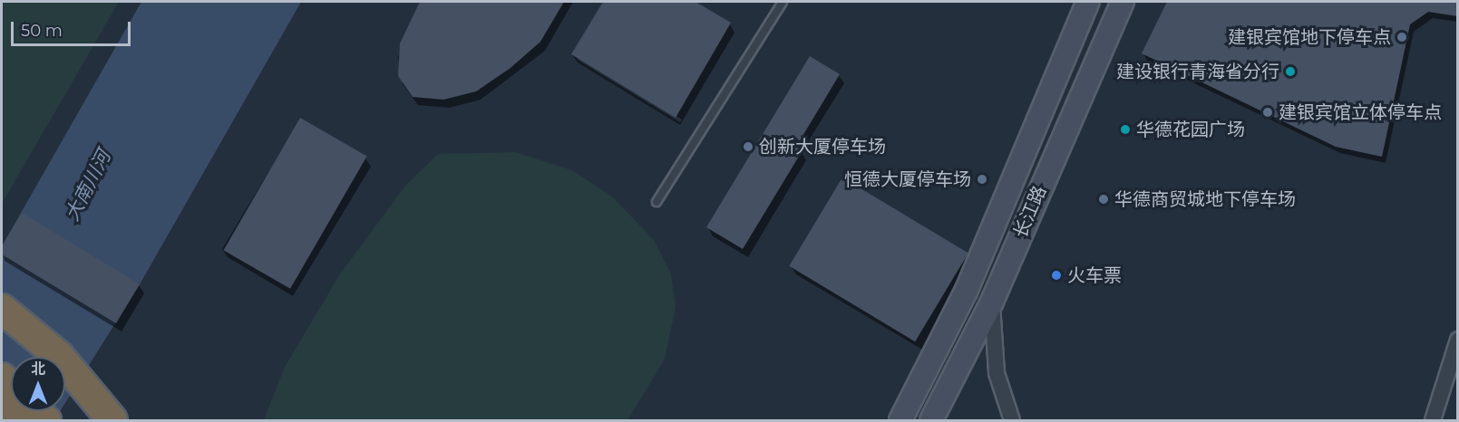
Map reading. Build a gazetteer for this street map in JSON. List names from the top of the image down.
{
  "streets": {
    "main road": ["长江路"]
  },
  "water": ["大南川河"],
  "places": [
    "建银宾馆地下停车点",
    "建设银行青海省分行",
    "建银宾馆立体停车点",
    "华德花园广场",
    "创新大厦停车场",
    "恒德大厦停车场",
    "华德商贸城地下停车场",
    "火车票"
  ],
  "scale_bar": "50 m",
  "north": "top"
}
